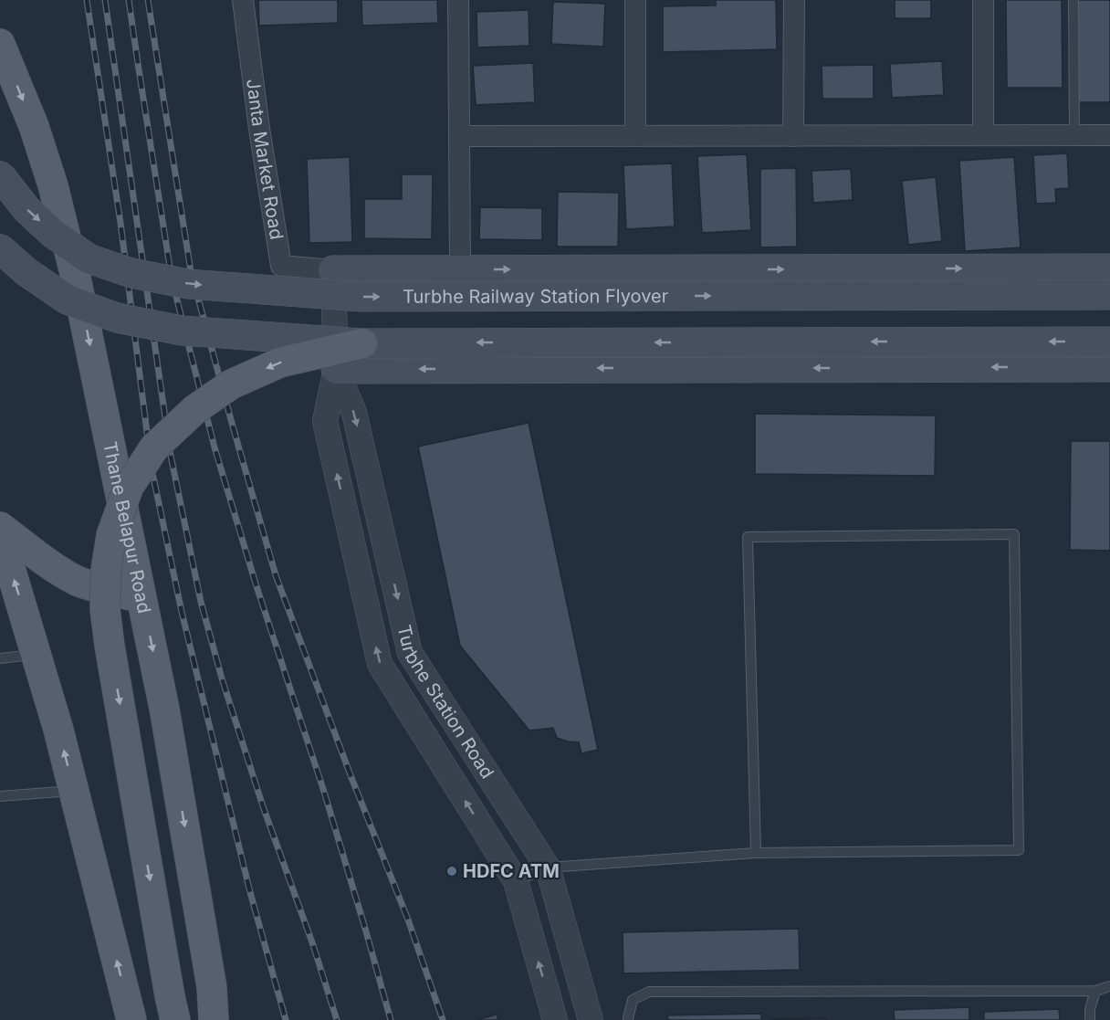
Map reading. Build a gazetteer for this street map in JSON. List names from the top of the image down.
{
  "streets": {
    "main road": ["Turbhe Railway Station Flyover", "Thane Belapur Road"],
    "street": ["Janta Market Road", "Turbhe Station Road"]
  },
  "crossings": [
    ["Janta Market Road", "Turbhe Station Road"]
  ],
  "places": ["HDFC ATM"]
}
